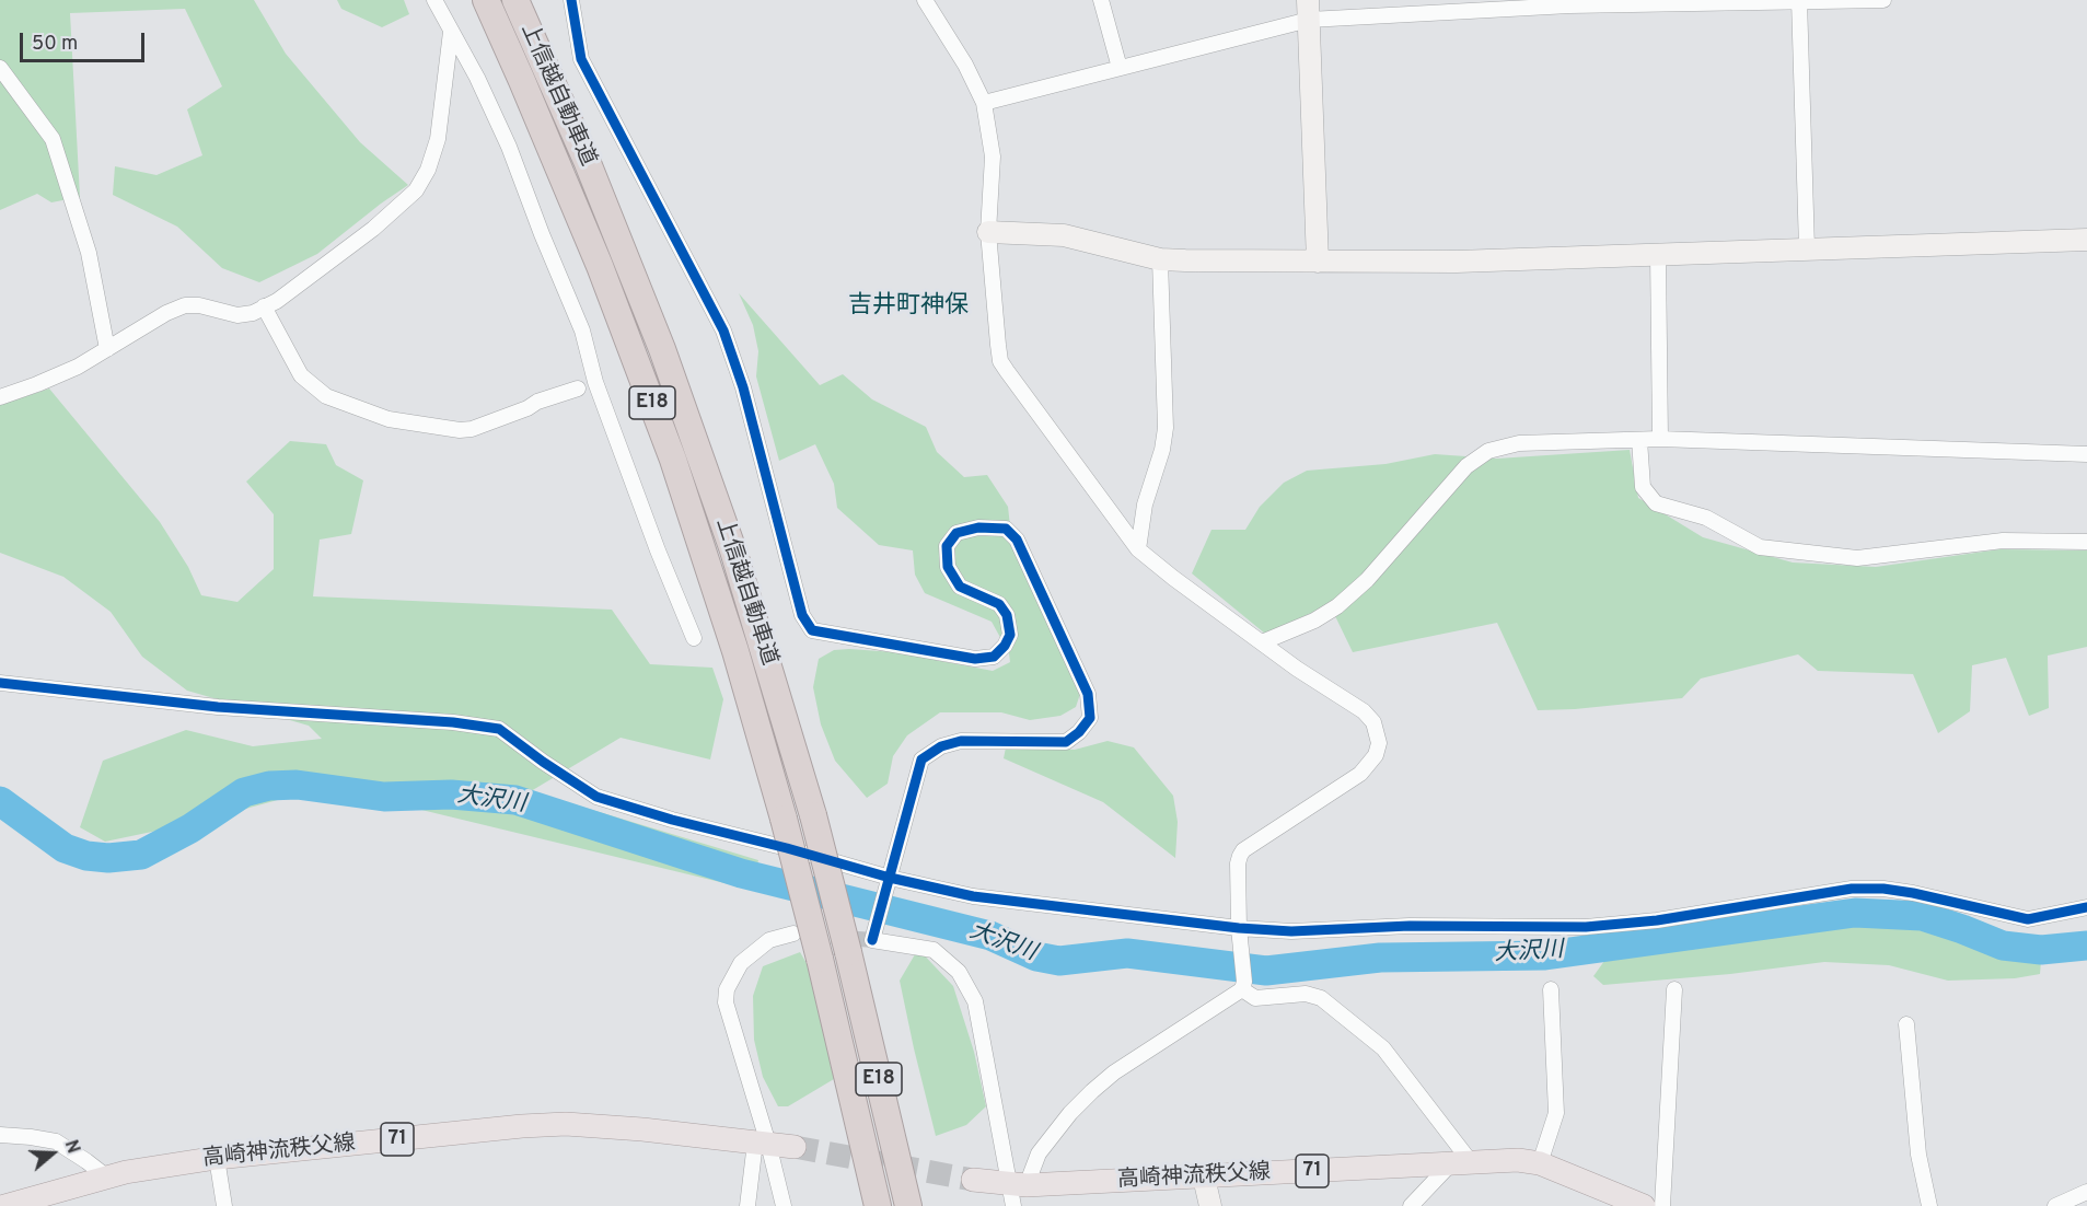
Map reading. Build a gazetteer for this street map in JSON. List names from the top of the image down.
{
  "streets": {
    "highway": ["上信越自動車道", "E18"],
    "main road": ["71", "高崎神流秩父線"]
  },
  "districts": ["吉井町神保"],
  "water": ["大沢川"],
  "scale_bar": "50 m",
  "north": "right"
}
